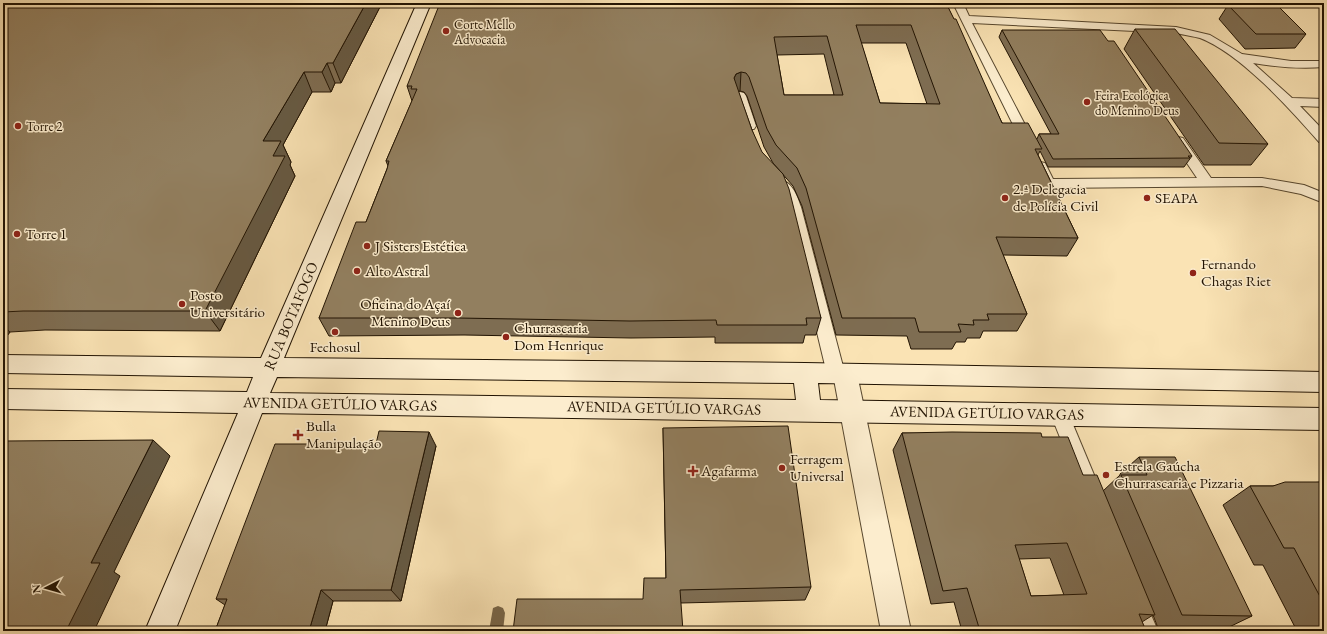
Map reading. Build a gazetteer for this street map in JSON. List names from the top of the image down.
{
  "streets": {
    "main road": ["RUA BOTAFOGO", "AVENIDA GETÚLIO VARGAS"]
  },
  "crossings": [
    ["RUA BOTAFOGO", "AVENIDA GETÚLIO VARGAS"]
  ],
  "places": {
    "other": [
      "Corte Mello Advocacia",
      "Feira Ecológica do Menino Deus",
      "Torre 2",
      "2.ª Delegacia de Polícia Civil",
      "SEAPA",
      "Torre 1",
      "J Sisters Estética",
      "Alto Astral",
      "Fernando Chagas Riet",
      "Posto Universitário",
      "Oficina do Açaí Menino Deus",
      "Fechosul",
      "Churrascaria Dom Henrique",
      "Ferragem Universal",
      "Estrela Gaúcha Churrascaria e Pizzaria"
    ],
    "health": ["Bulla Manipulação", "Agafarma"]
  },
  "north": "left"
}
